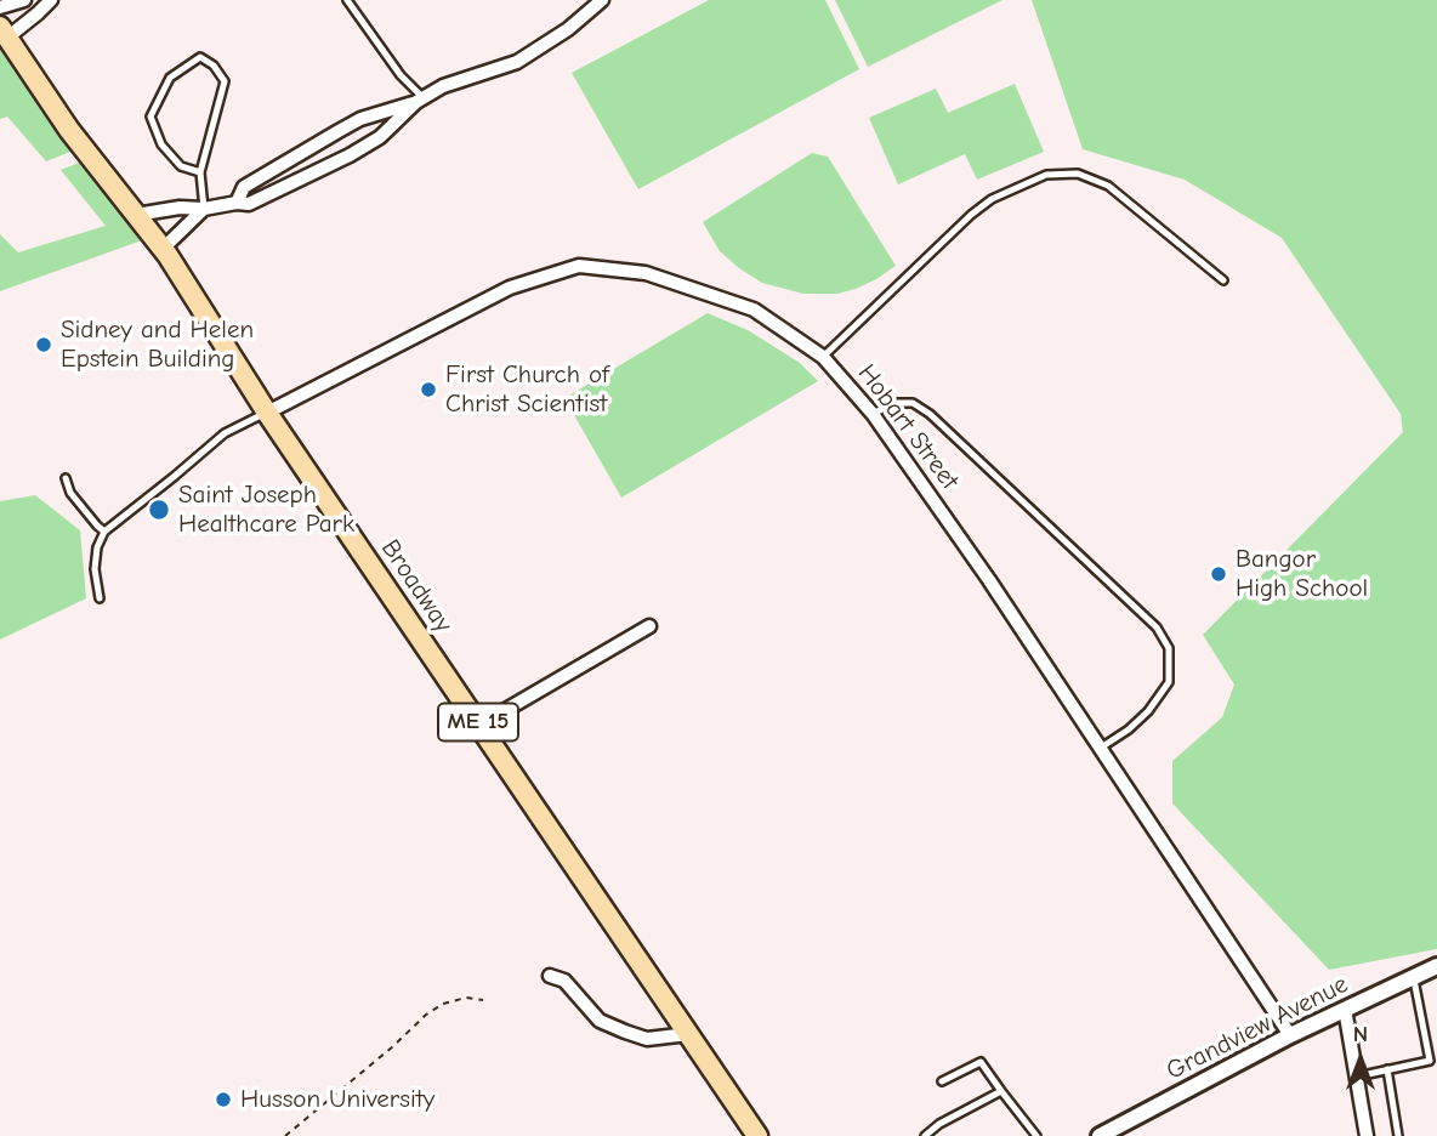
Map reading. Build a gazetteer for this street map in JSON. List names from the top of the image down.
{
  "streets": {
    "main road": ["Broadway", "ME 15"],
    "street": ["Hobart Street", "Grandview Avenue"]
  },
  "crossings": [
    ["Hobart Street", "Broadway"],
    ["Hobart Street", "Grandview Avenue"]
  ],
  "places": [
    "Sidney and Helen Epstein Building",
    "First Church of Christ Scientist",
    "Saint Joseph Healthcare Park",
    "Bangor High School",
    "Husson University"
  ],
  "north": "top"
}
